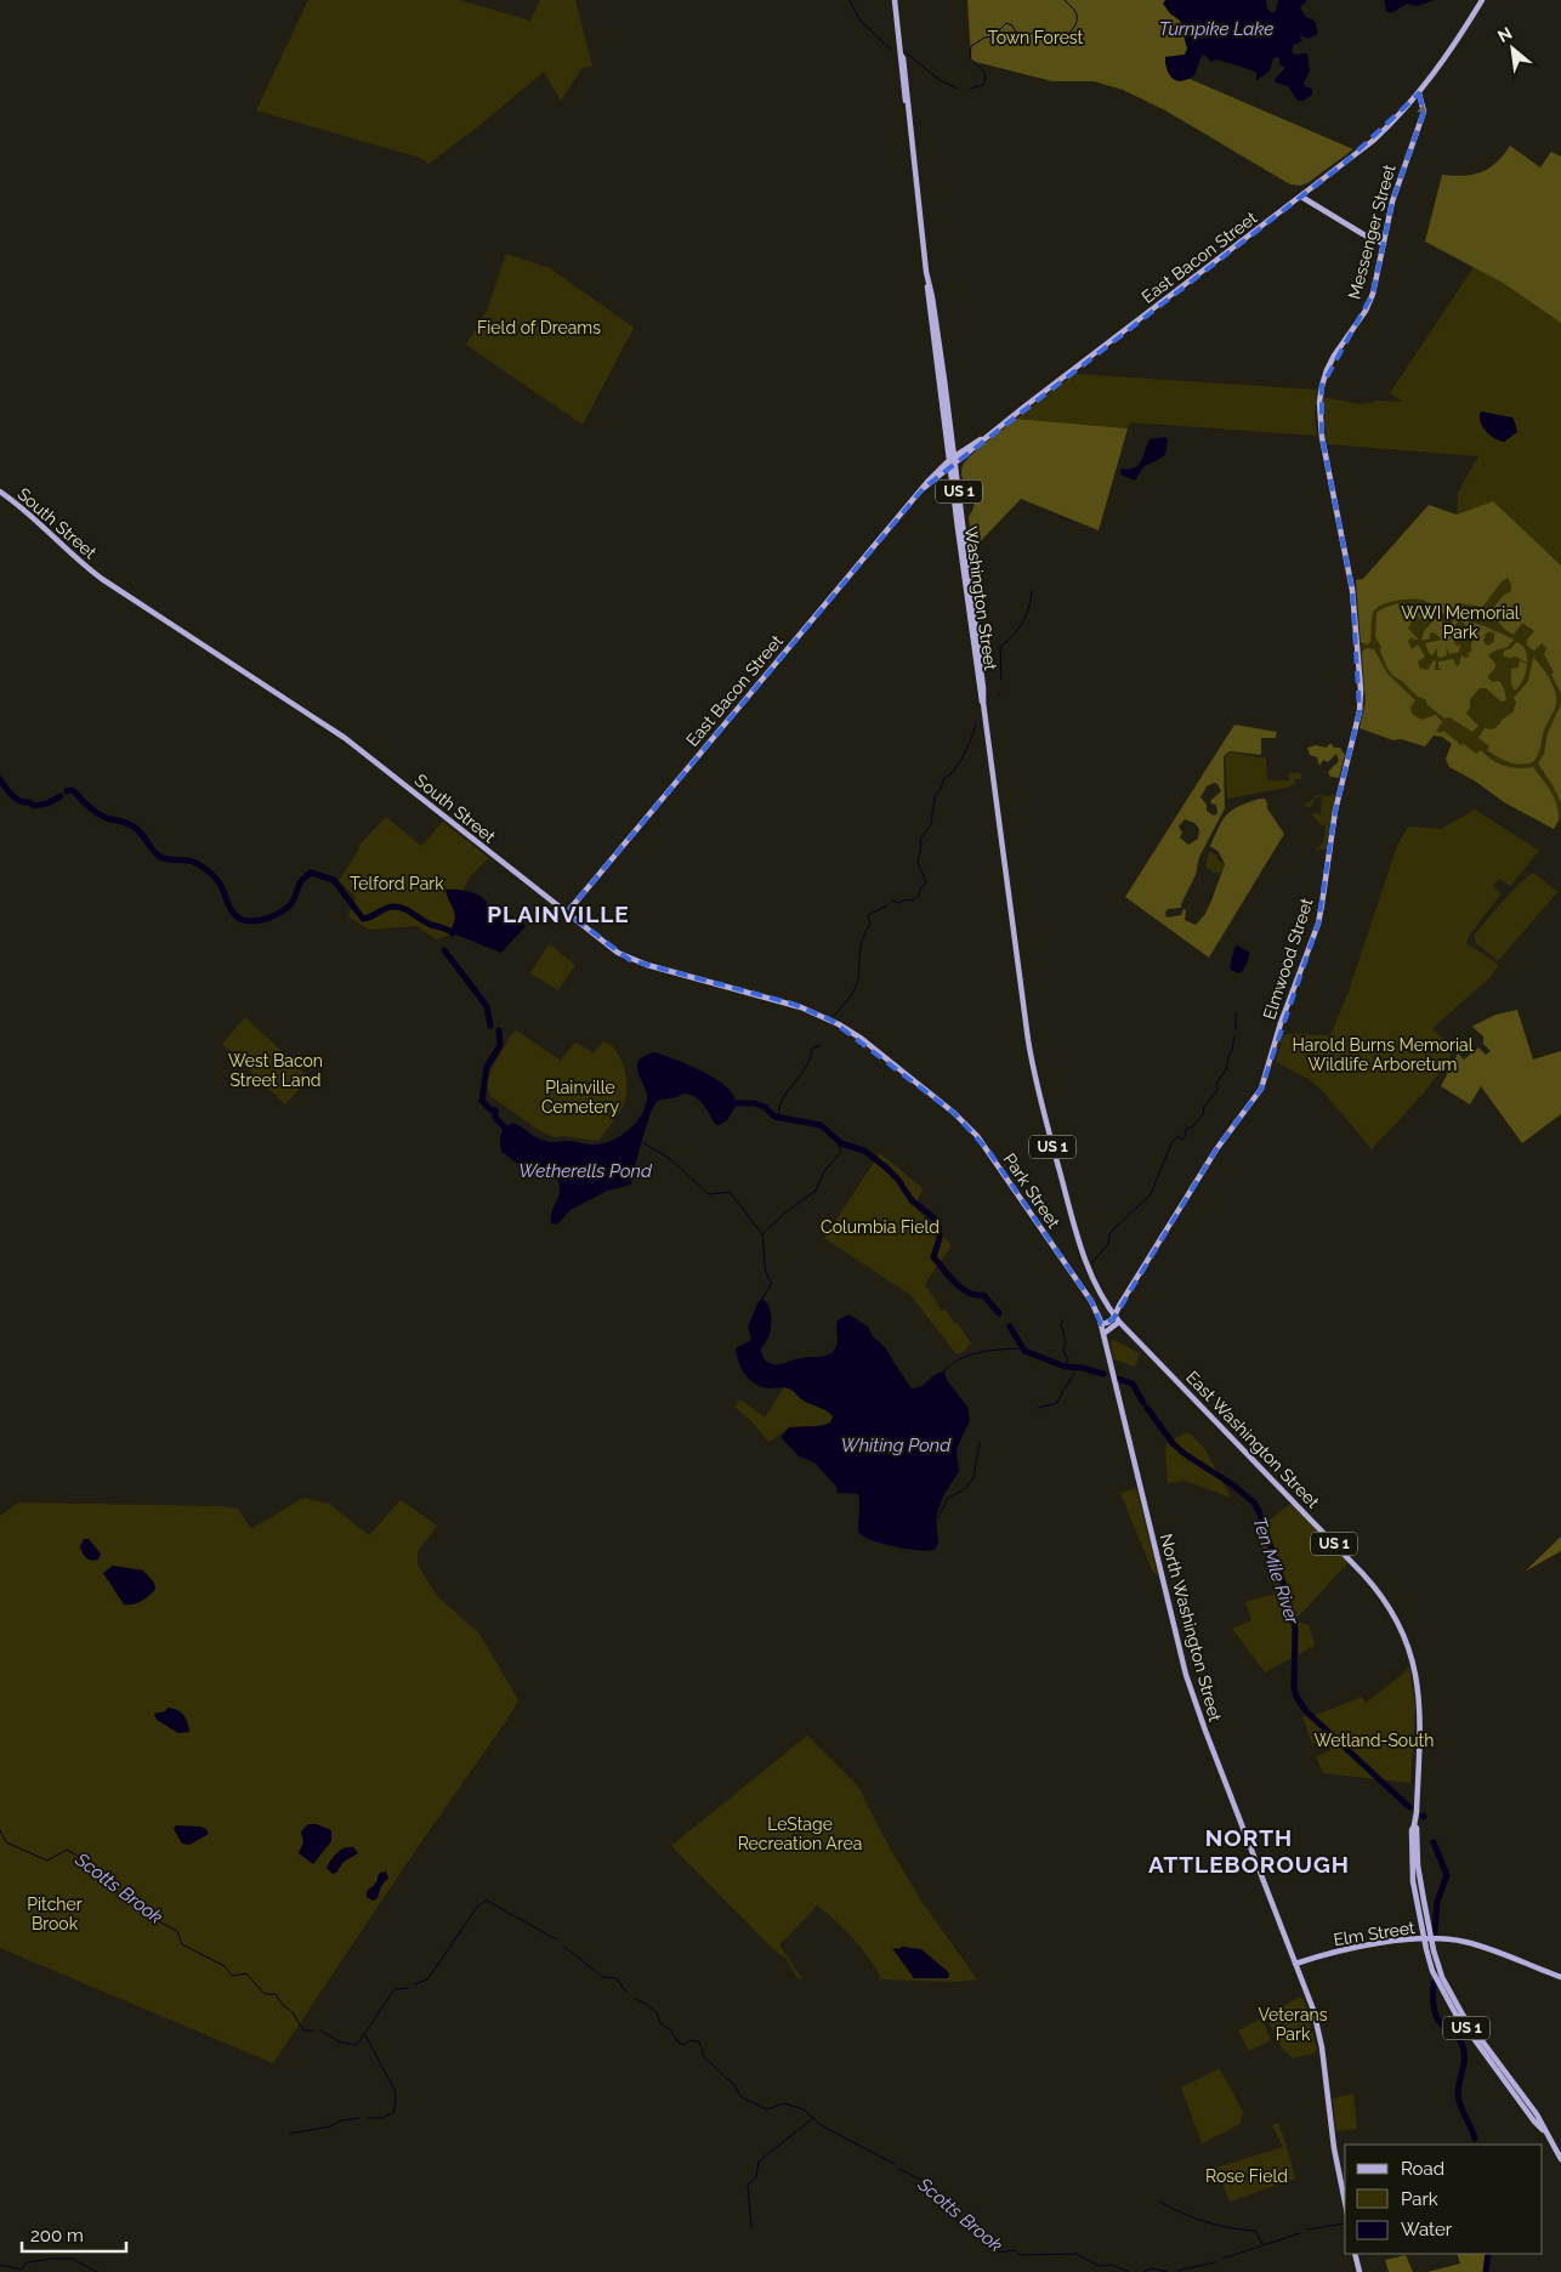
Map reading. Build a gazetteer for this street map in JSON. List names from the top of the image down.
{
  "streets": {
    "main road": [
      "Messenger Street",
      "East Bacon Street",
      "US 1",
      "South Street",
      "Washington Street",
      "Elmwood Street",
      "Park Street",
      "East Washington Street",
      "North Washington Street",
      "Elm Street"
    ]
  },
  "crossings": [
    ["Messenger Street", "East Bacon Street"],
    ["Messenger Street", "Elmwood Street"],
    ["East Bacon Street", "South Street"],
    ["East Bacon Street", "Washington Street"],
    ["South Street", "Park Street"],
    ["Washington Street", "Elmwood Street"],
    ["Washington Street", "East Washington Street"],
    ["Elmwood Street", "Park Street"],
    ["Elmwood Street", "East Washington Street"],
    ["Elmwood Street", "North Washington Street"],
    ["Park Street", "North Washington Street"],
    ["East Washington Street", "Elm Street"],
    ["North Washington Street", "Elm Street"]
  ],
  "one_way": ["Messenger Street"],
  "districts": ["PLAINVILLE", "NORTH ATTLEBOROUGH"],
  "water": [
    "Turnpike Lake",
    "Wetherells Pond",
    "Whiting Pond",
    "Ten Mile River",
    "Scotts Brook"
  ],
  "parks": [
    "Town Forest",
    "Field of Dreams",
    "WWI Memorial Park",
    "Telford Park",
    "Harold Burns Memorial Wildlife Arboretum",
    "West Bacon Street Land",
    "Plainville Cemetery",
    "Columbia Field",
    "Wetland-South",
    "LeStage Recreation Area",
    "Pitcher Brook",
    "Veterans Park",
    "Rose Field"
  ],
  "legend": ["Road", "Park", "Water"],
  "scale_bar": "200 m",
  "north": "top left"
}
